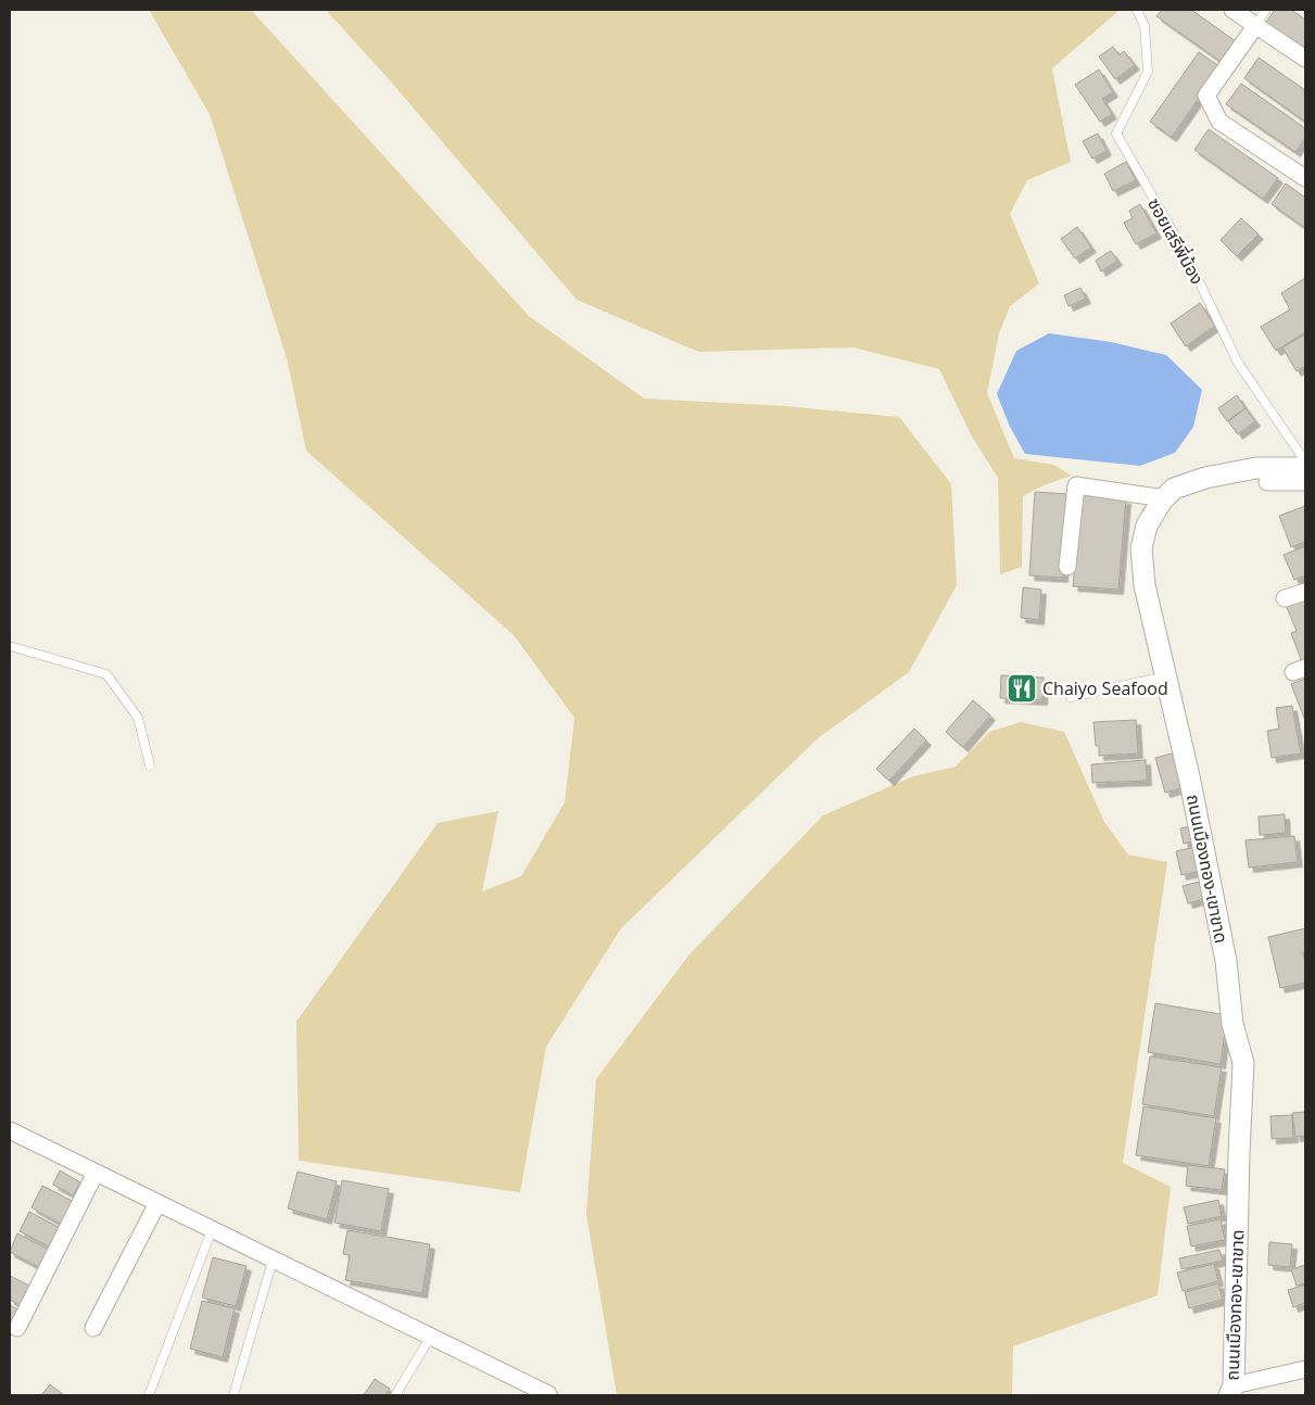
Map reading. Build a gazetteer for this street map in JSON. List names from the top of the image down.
{
  "streets": {
    "street": ["ถนนเมืองทอง-เขาขาด"],
    "lane": ["ซอยเสรีพี่น้อง"]
  },
  "places": {
    "restaurant": ["Chaiyo Seafood"]
  }
}
